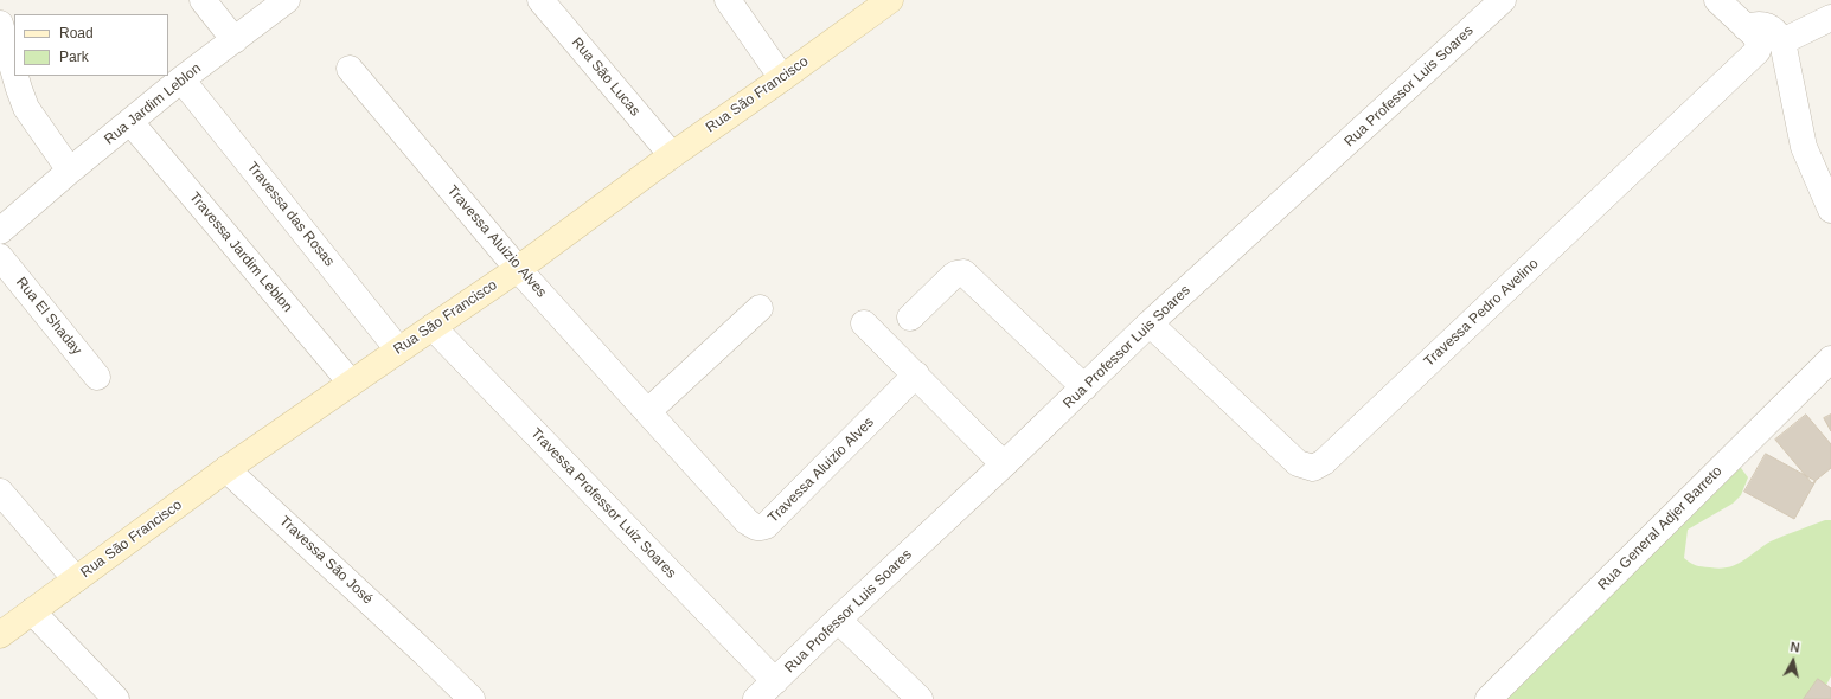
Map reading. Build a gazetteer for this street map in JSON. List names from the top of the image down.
{
  "streets": {
    "street": [
      "Rua São Lucas",
      "Rua Professor Luis Soares",
      "Rua São Francisco",
      "Rua Jardim Leblon",
      "Travessa das Rosas",
      "Travessa Aluizio Alves",
      "Travessa Jardim Leblon",
      "Travessa Pedro Avelino",
      "Rua El Shaday",
      "Travessa Professor Luiz Soares",
      "Rua General Adjer Barreto",
      "Travessa São José"
    ]
  },
  "crossings": [
    ["Rua São Lucas", "Rua São Francisco"],
    ["Rua Professor Luis Soares", "Travessa Pedro Avelino"],
    ["Rua Professor Luis Soares", "Travessa Professor Luiz Soares"],
    ["Rua São Francisco", "Travessa das Rosas"],
    ["Rua São Francisco", "Travessa Aluizio Alves"],
    ["Rua São Francisco", "Travessa Jardim Leblon"],
    ["Rua São Francisco", "Travessa Professor Luiz Soares"],
    ["Rua São Francisco", "Travessa São José"],
    ["Rua Jardim Leblon", "Travessa das Rosas"],
    ["Rua Jardim Leblon", "Travessa Jardim Leblon"]
  ],
  "legend": ["Road", "Park"],
  "north": "top"
}
